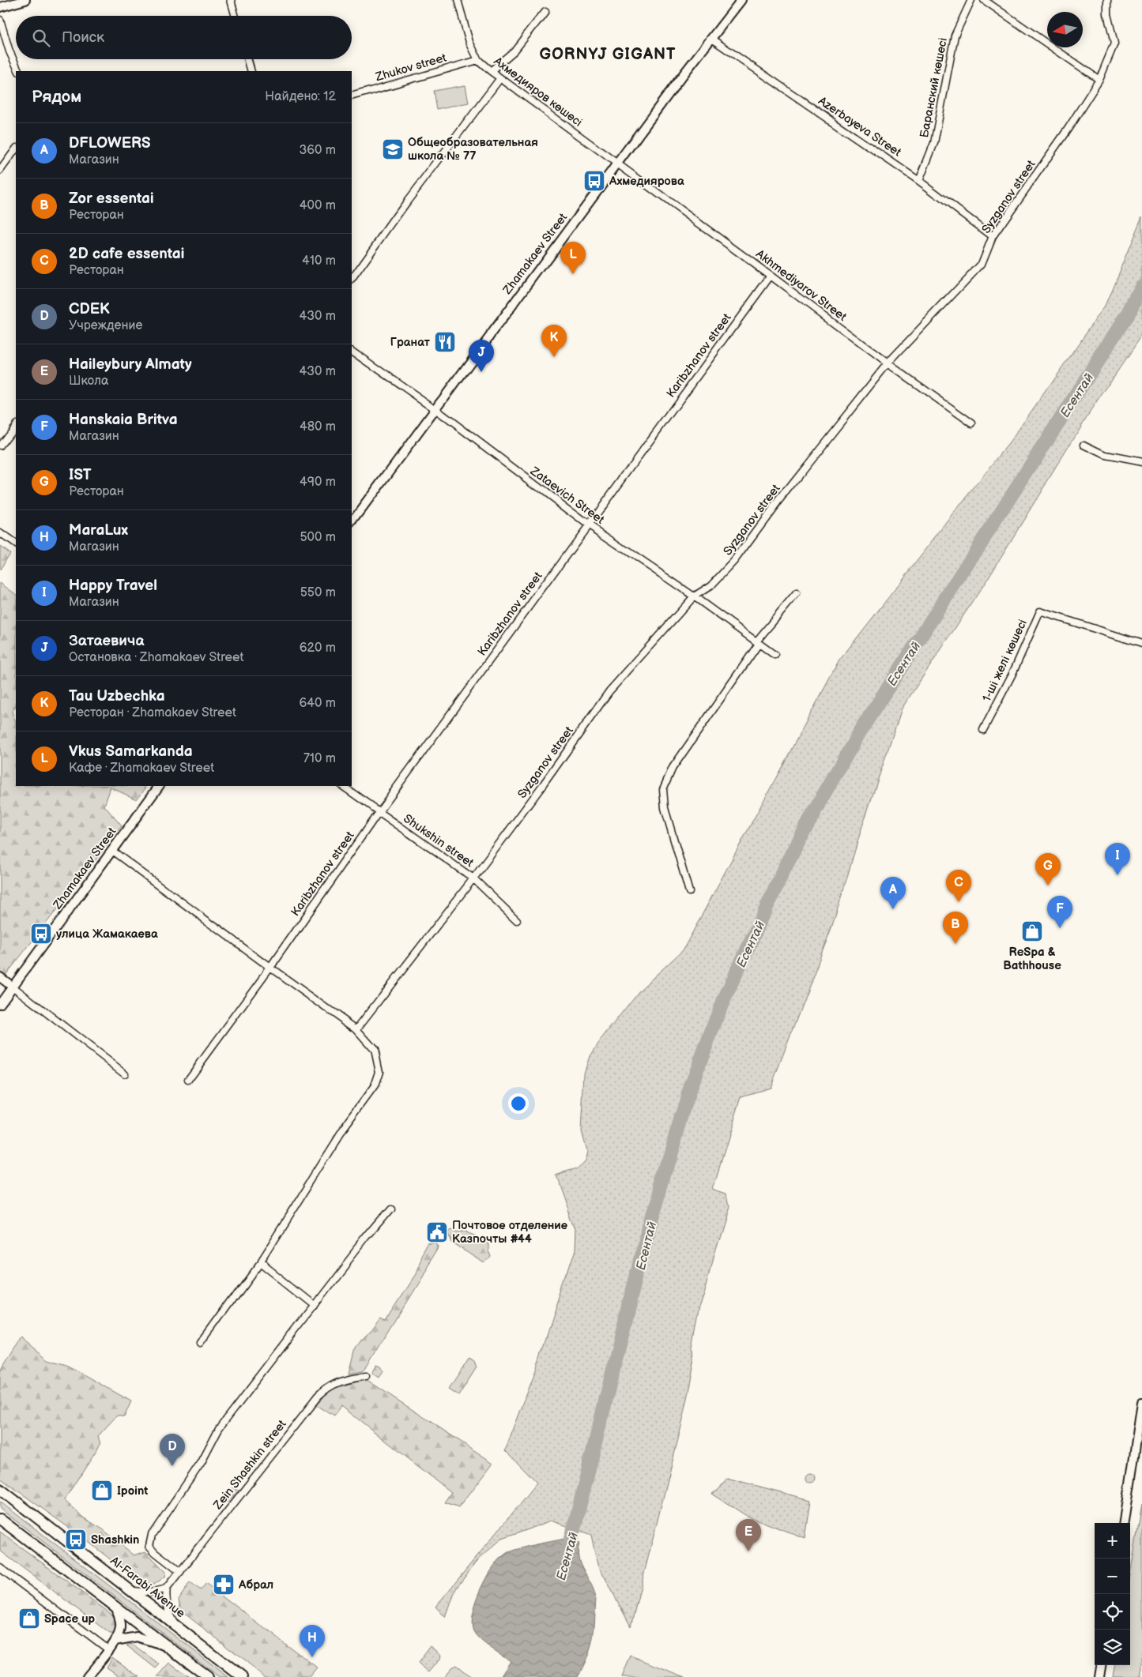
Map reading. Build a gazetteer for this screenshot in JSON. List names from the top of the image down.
{
  "streets": {
    "main road": ["Al-Farabi Avenue"],
    "street": [
      "Zhukov street",
      "Баранский көшесі",
      "Ахмедияров көшесі",
      "Azerbayeva Street",
      "Syzganov street",
      "Zhamakaev Street",
      "Akhmediyarov Street",
      "Karibzhanov street",
      "Zataevich Street",
      "1-ші желі көшесі",
      "Shukshin street",
      "Zein Shashkin street"
    ]
  },
  "crossings": [
    ["Zhukov street", "Ахмедияров көшесі"],
    ["Баранский көшесі", "Azerbayeva Street"],
    ["Ахмедияров көшесі", "Zhamakaev Street"],
    ["Ахмедияров көшесі", "Akhmediyarov Street"],
    ["Azerbayeva Street", "Syzganov street"],
    ["Azerbayeva Street", "Zhamakaev Street"],
    ["Syzganov street", "Akhmediyarov Street"],
    ["Syzganov street", "Zataevich Street"],
    ["Syzganov street", "Shukshin street"],
    ["Zhamakaev Street", "Akhmediyarov Street"],
    ["Zhamakaev Street", "Zataevich Street"],
    ["Akhmediyarov Street", "Karibzhanov street"],
    ["Karibzhanov street", "Zataevich Street"],
    ["Karibzhanov street", "Shukshin street"]
  ],
  "districts": ["GORNYJ GIGANT"],
  "water": ["Есентай"],
  "places": {
    "school or university": ["Общеобразовательная школа № 77"],
    "bus stop": ["Ахмедиярова", "улица Жамакаева", "Shashkin"],
    "restaurant": ["Гранат"],
    "shop": ["ReSpa & Bathhouse", "Ipoint", "Space up"],
    "public building": ["Почтовое отделение Казпочты #44"],
    "pharmacy": ["Абрал"]
  },
  "north": "left",
  "page": {
    "search": "Поиск",
    "heading": ["Рядом", "Найдено: 12"],
    "list": [
      {
        "mark": "A",
        "name": "DFLOWERS",
        "note": "Магазин",
        "value": "360 m"
      },
      {
        "mark": "B",
        "name": "Zor essentai",
        "note": "Ресторан",
        "value": "400 m"
      },
      {
        "mark": "C",
        "name": "2D cafe essentai",
        "note": "Ресторан",
        "value": "410 m"
      },
      {
        "mark": "D",
        "name": "CDEK",
        "note": "Учреждение",
        "value": "430 m"
      },
      {
        "mark": "E",
        "name": "Haileybury Almaty",
        "note": "Школа",
        "value": "430 m"
      },
      {
        "mark": "F",
        "name": "Hanskaia Britva",
        "note": "Магазин",
        "value": "480 m"
      },
      {
        "mark": "G",
        "name": "IST",
        "note": "Ресторан",
        "value": "490 m"
      },
      {
        "mark": "H",
        "name": "MaraLux",
        "note": "Магазин",
        "value": "500 m"
      },
      {
        "mark": "I",
        "name": "Happy Travel",
        "note": "Магазин",
        "value": "550 m"
      },
      {
        "mark": "J",
        "name": "Затаевича",
        "note": "Остановка · Zhamakaev Street",
        "value": "620 m"
      },
      {
        "mark": "K",
        "name": "Tau Uzbechka",
        "note": "Ресторан · Zhamakaev Street",
        "value": "640 m"
      },
      {
        "mark": "L",
        "name": "Vkus Samarkanda",
        "note": "Кафе · Zhamakaev Street",
        "value": "710 m"
      }
    ],
    "pins": [
      "L",
      "K",
      "J",
      "I",
      "G",
      "C",
      "A",
      "F",
      "B",
      "D",
      "E",
      "H"
    ],
    "map_buttons": ["+", "−"]
  }
}
